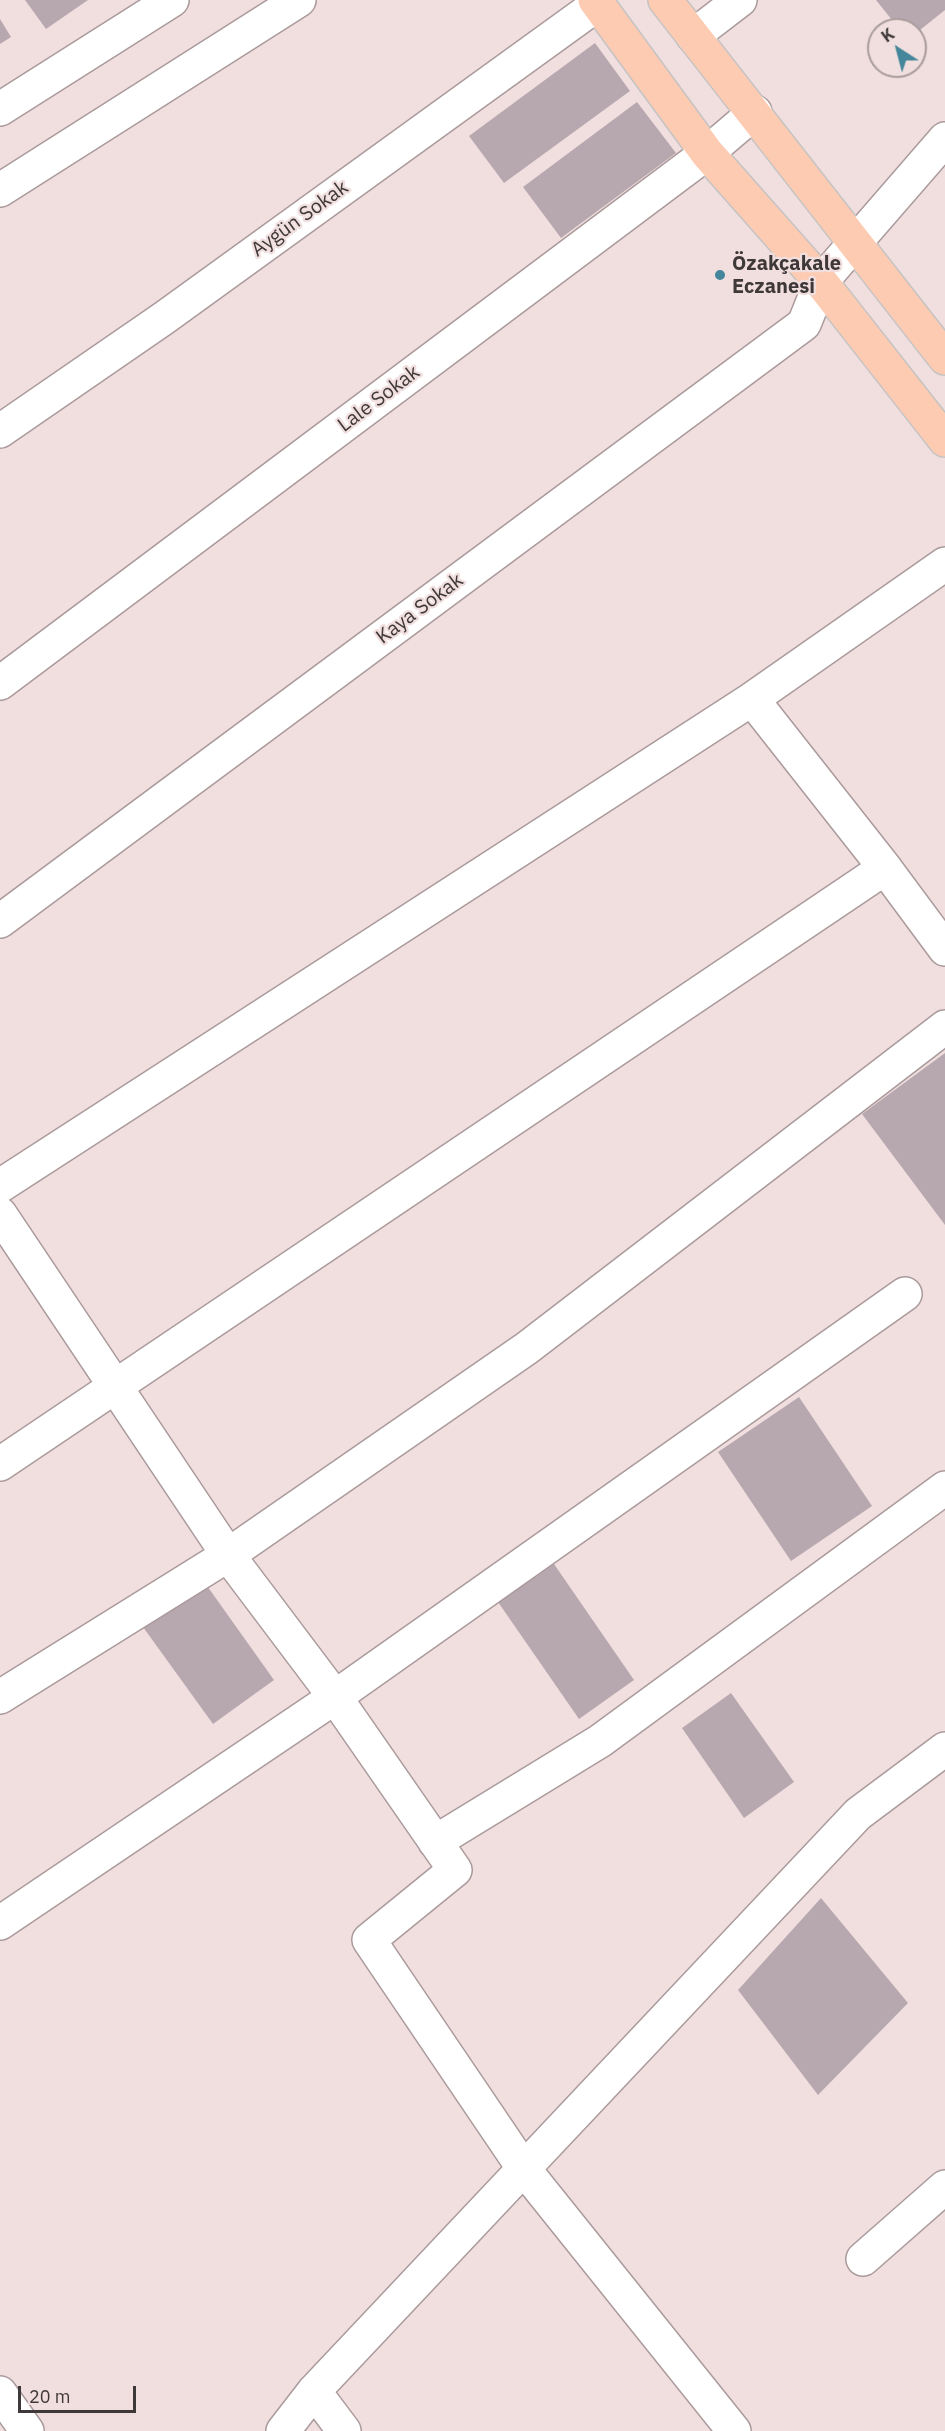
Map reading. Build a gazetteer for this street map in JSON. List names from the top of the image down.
{
  "streets": {
    "street": ["Aygün Sokak", "Lale Sokak", "Kaya Sokak"]
  },
  "places": ["Özakçakale Eczanesi"],
  "scale_bar": "20 m",
  "north": "top left"
}
